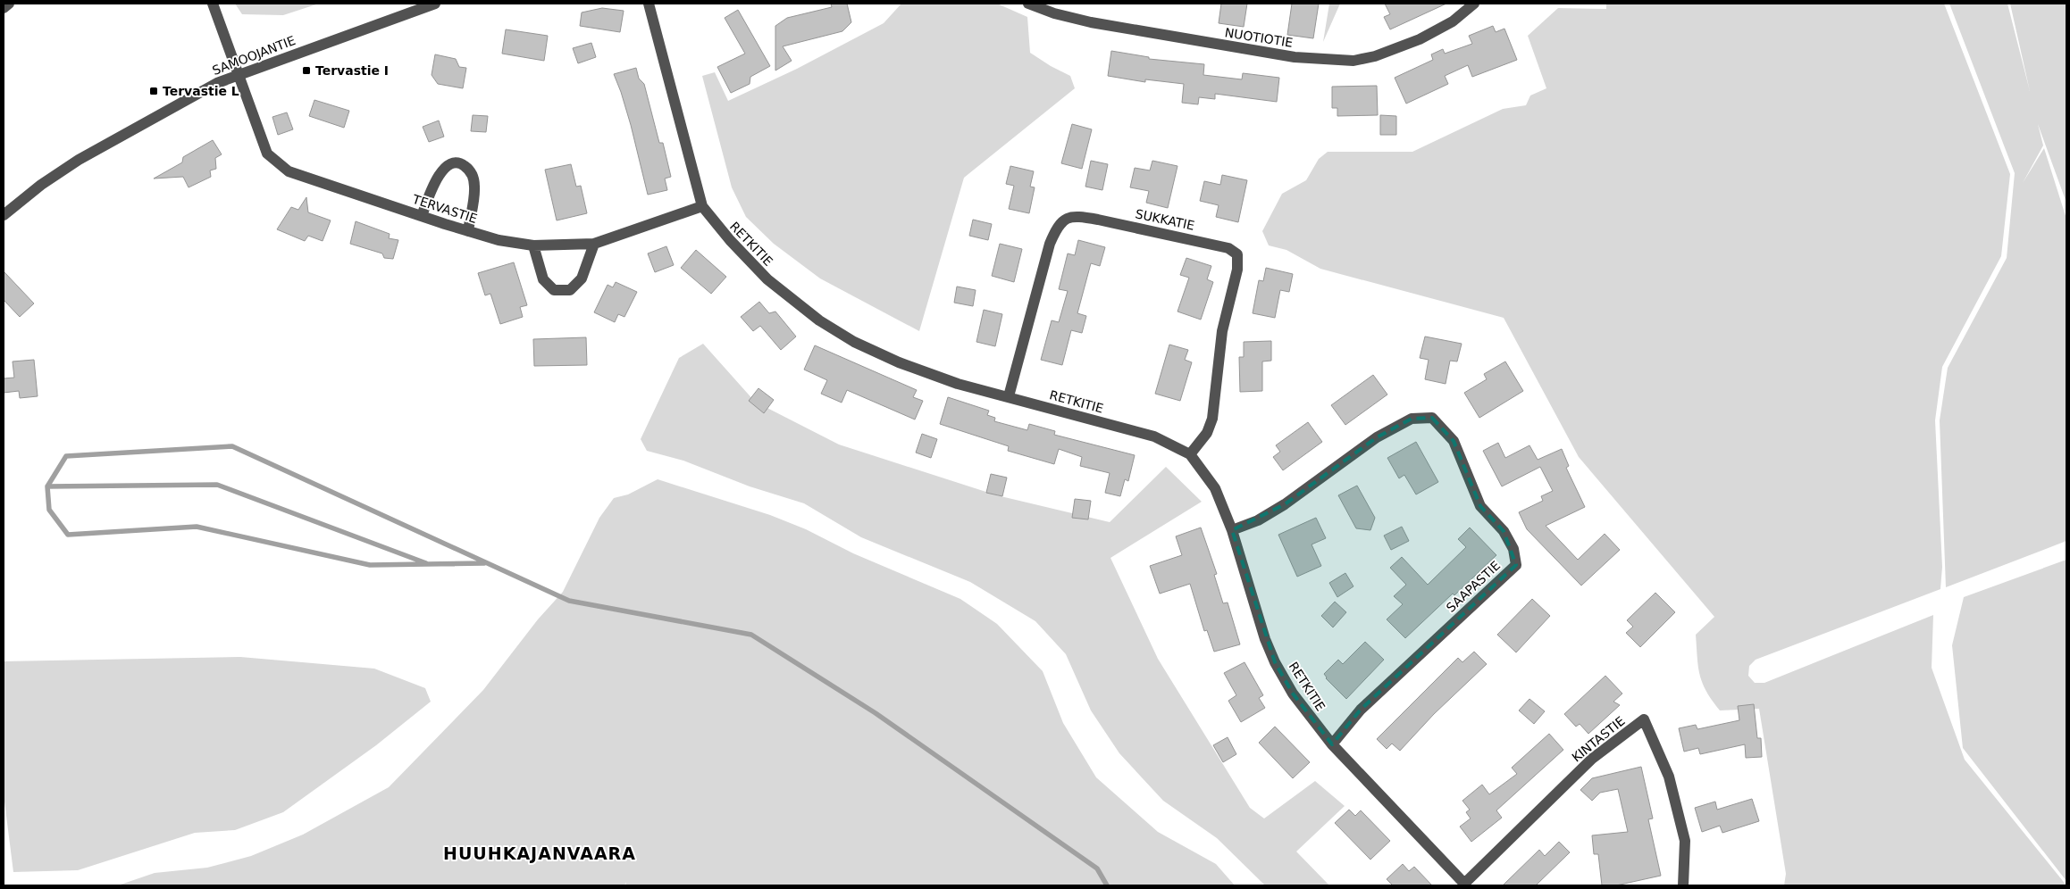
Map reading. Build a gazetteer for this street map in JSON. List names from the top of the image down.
{
  "streets": {
    "street": [
      "NUOTIOTIE",
      "SAMOOJANTIE",
      "TERVASTIE",
      "SUKKATIE",
      "RETKITIE",
      "SAAPASTIE",
      "KINTASTIE"
    ]
  },
  "crossings": [
    ["SAMOOJANTIE", "TERVASTIE"],
    ["TERVASTIE", "RETKITIE"],
    ["SUKKATIE", "RETKITIE"],
    ["RETKITIE", "SAAPASTIE"],
    ["RETKITIE", "KINTASTIE"]
  ],
  "districts": ["HUUHKAJANVAARA"],
  "places": {
    "transit": ["Tervastie I", "Tervastie L"]
  }
}
